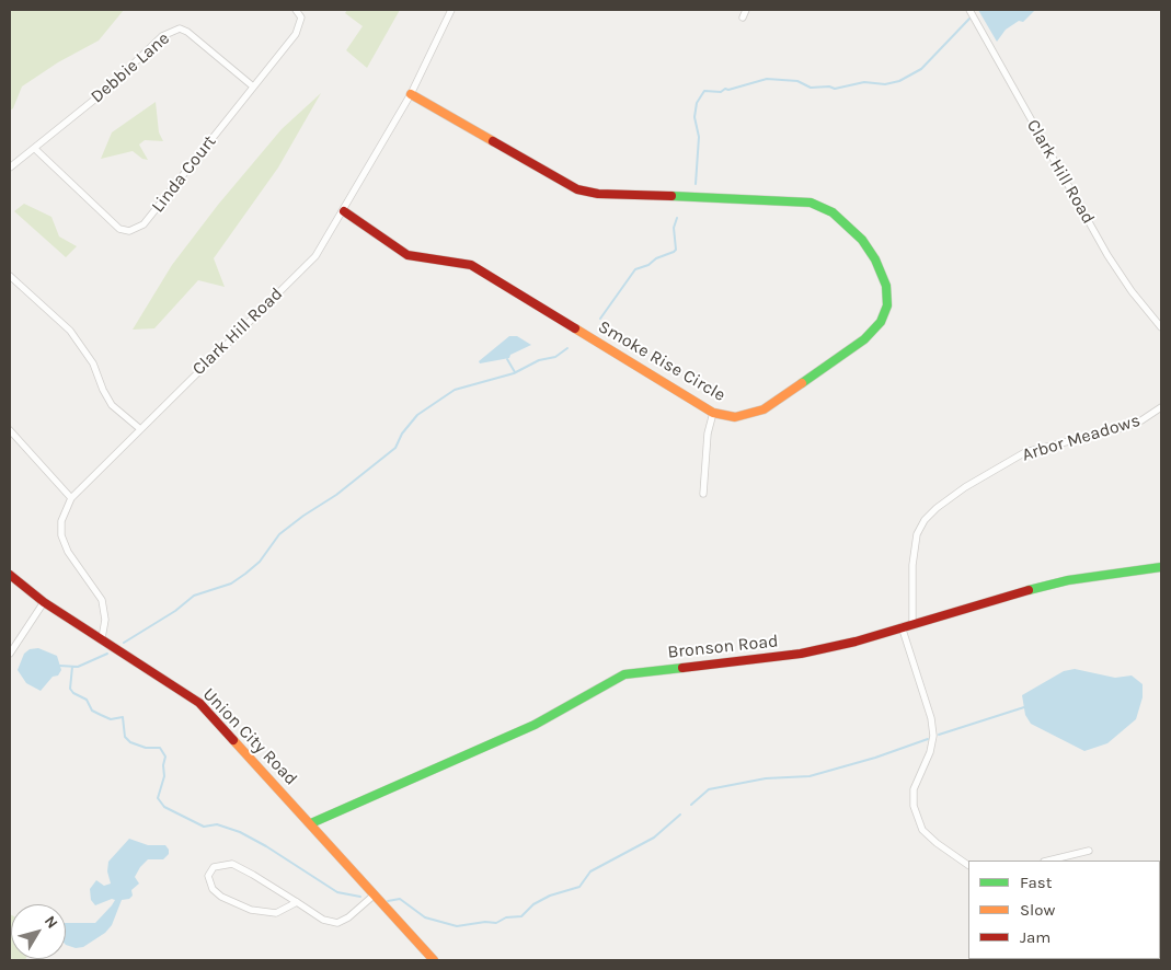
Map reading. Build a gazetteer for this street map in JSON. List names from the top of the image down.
{
  "streets": {
    "street": [
      "Debbie Lane",
      "Clark Hill Road",
      "Linda Court",
      "Smoke Rise Circle",
      "Arbor Meadows",
      "Bronson Road",
      "Union City Road"
    ]
  },
  "crossings": [
    ["Debbie Lane", "Linda Court"],
    ["Clark Hill Road", "Smoke Rise Circle"],
    ["Clark Hill Road", "Union City Road"],
    ["Arbor Meadows", "Bronson Road"],
    ["Bronson Road", "Union City Road"]
  ],
  "legend": ["Fast", "Slow", "Jam"],
  "north": "top right"
}
